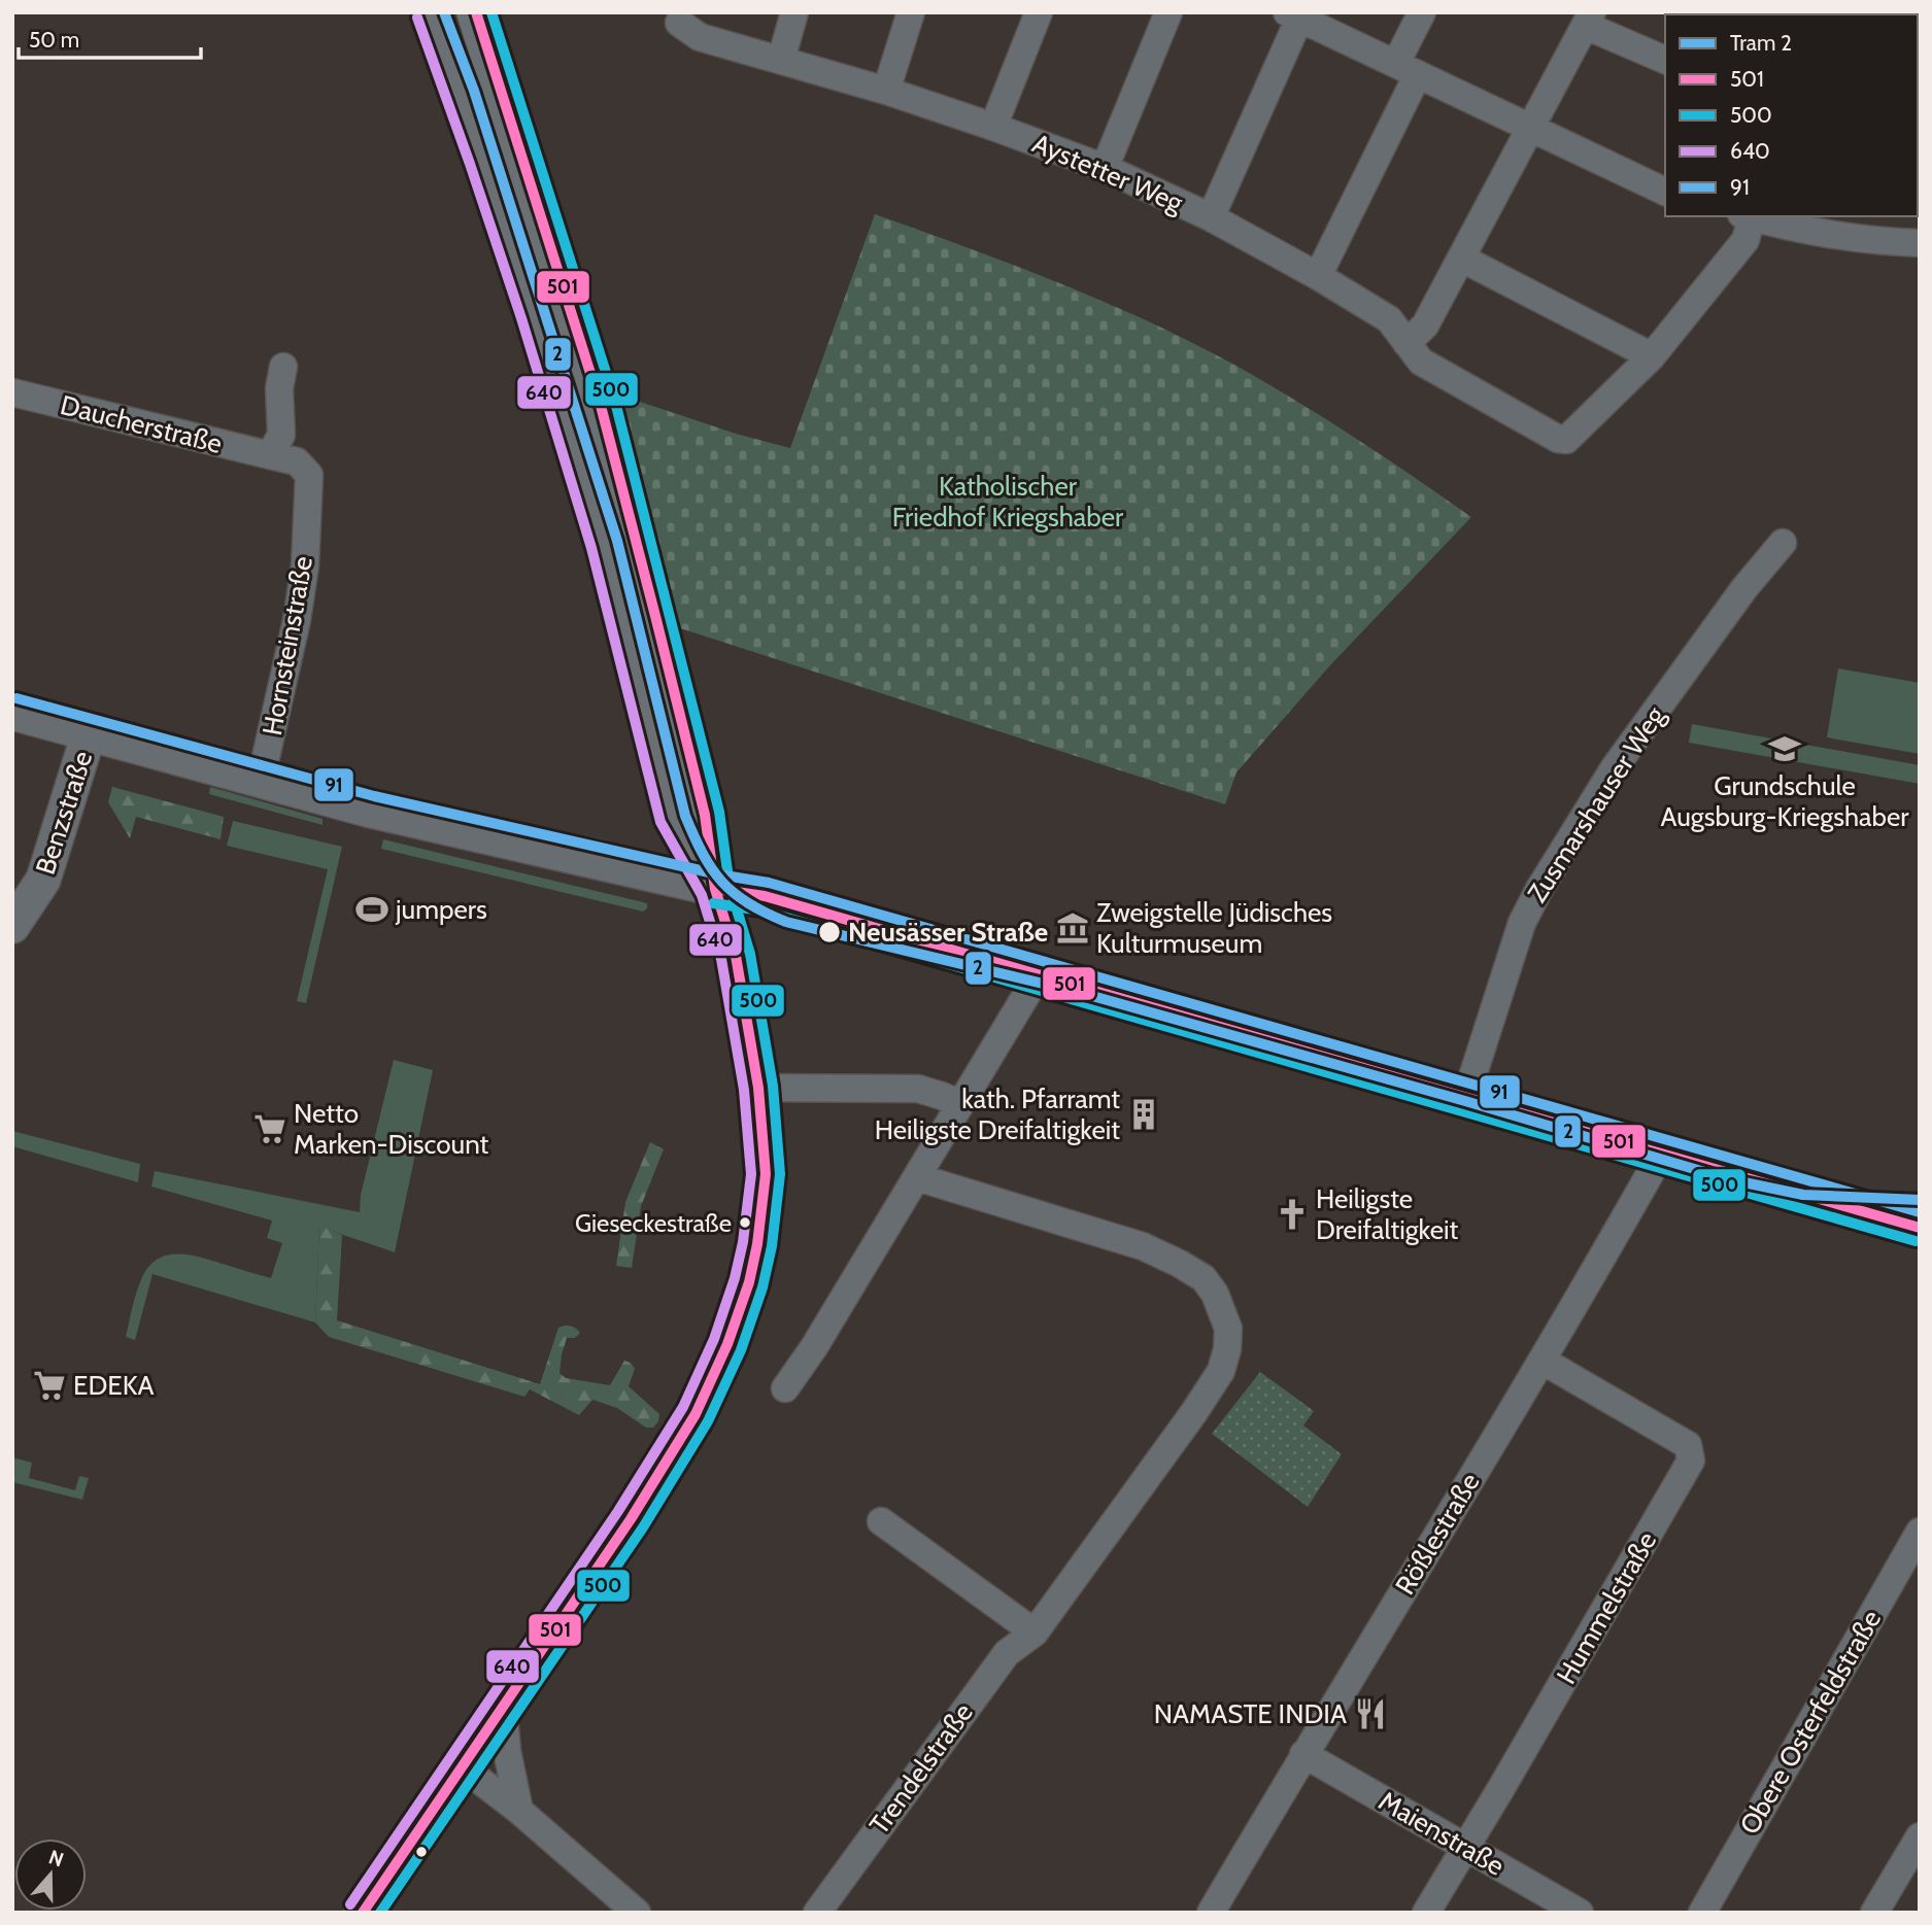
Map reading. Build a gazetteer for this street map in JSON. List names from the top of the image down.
{
  "streets": {
    "street": [
      "Aystetter Weg",
      "Daucherstraße",
      "Hornsteinstraße",
      "Zusmarshauser Weg",
      "Benzstraße",
      "Rößlestraße",
      "Hummelstraße",
      "Obere Osterfeldstraße",
      "Trendelstraße",
      "Maienstraße"
    ]
  },
  "crossings": [
    ["Daucherstraße", "Hornsteinstraße"],
    ["Rößlestraße", "Hummelstraße"],
    ["Rößlestraße", "Maienstraße"],
    ["Hummelstraße", "Maienstraße"]
  ],
  "parks": ["Katholischer Friedhof Kriegshaber"],
  "places": {
    "school or university": ["Grundschule Augsburg-Kriegshaber"],
    "sports": ["jumpers"],
    "museum": ["Zweigstelle Jüdisches Kulturmuseum"],
    "other": ["Neusässer Straße", "Gieseckestraße"],
    "building": ["kath. Pfarramt Heiligste Dreifaltigkeit"],
    "supermarket": ["Netto Marken-Discount", "EDEKA"],
    "church": ["Heiligste Dreifaltigkeit"],
    "restaurant": ["NAMASTE INDIA"]
  },
  "lines": [
    "tram line 2",
    "transit line 501",
    "transit line 500",
    "transit line 640",
    "transit line 91"
  ],
  "legend": [
    "Tram 2",
    "501",
    "500",
    "640",
    "91"
  ],
  "scale_bar": "50 m",
  "north": "top"
}
